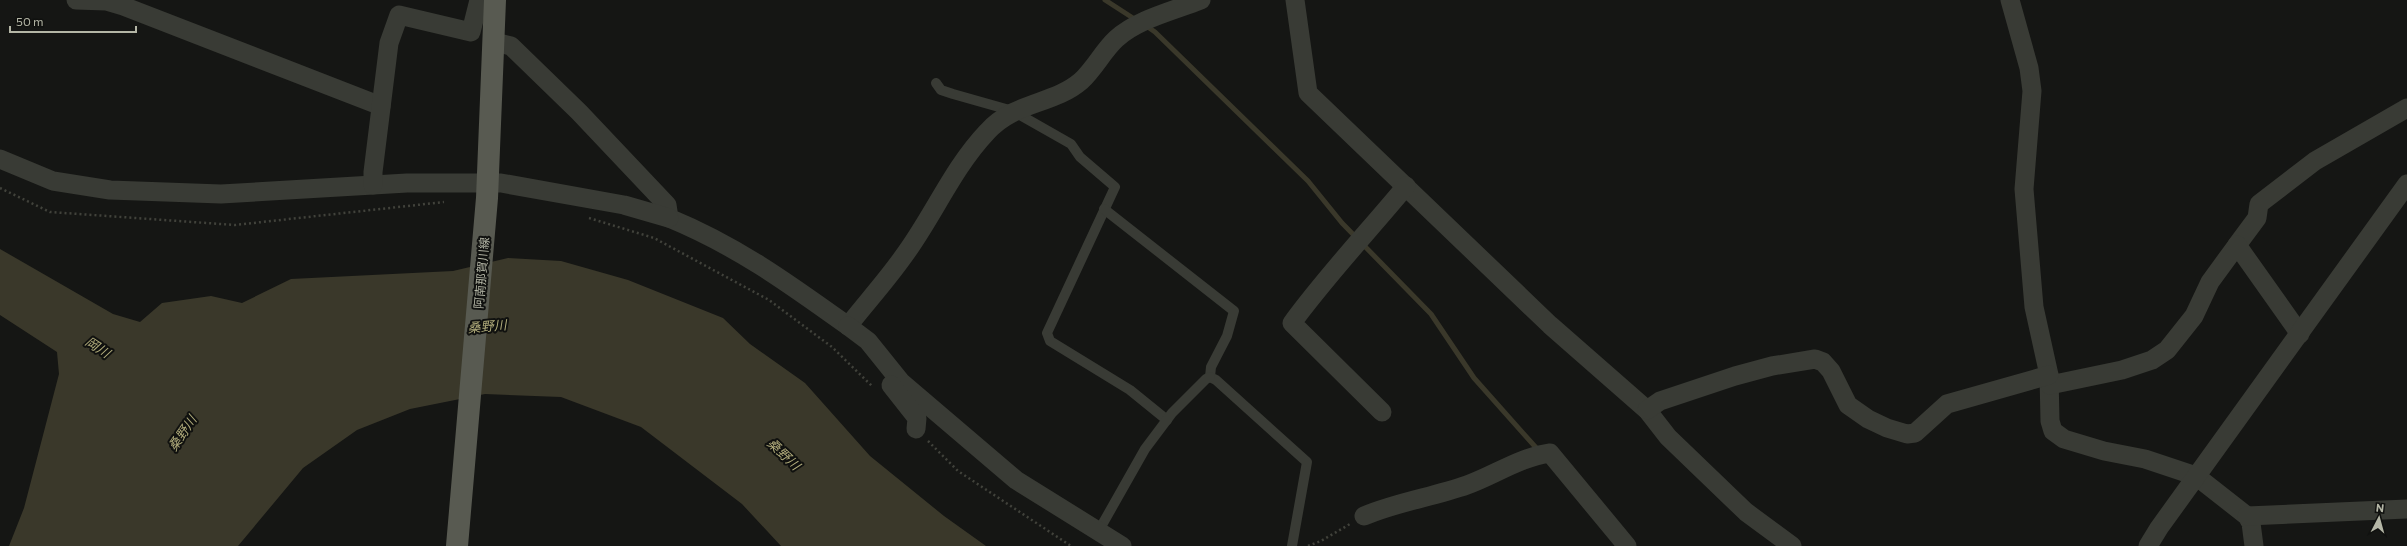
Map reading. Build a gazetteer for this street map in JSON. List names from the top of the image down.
{
  "streets": {
    "main road": ["阿南那賀川線"]
  },
  "water": ["桑野川", "岡川"],
  "scale_bar": "50 m",
  "north": "top"
}
